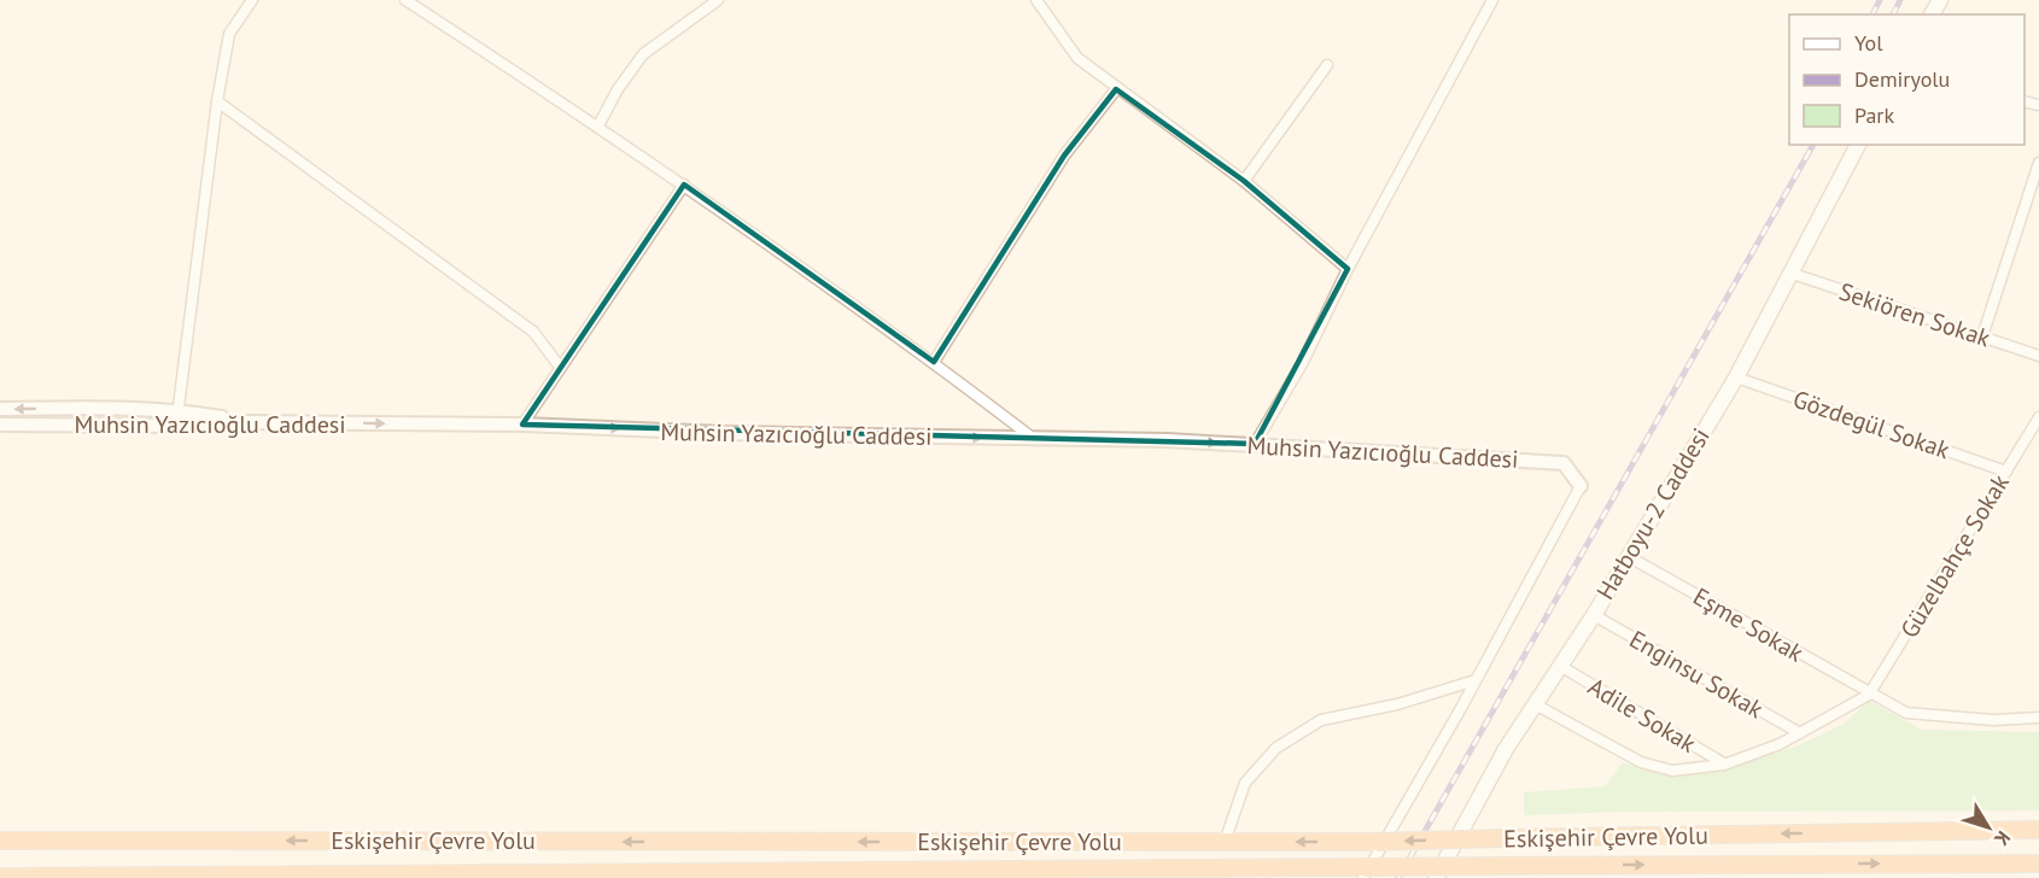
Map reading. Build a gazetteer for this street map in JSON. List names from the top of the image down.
{
  "streets": {
    "highway": ["Eskişehir Çevre Yolu"],
    "main road": ["Hatboyu-2 Caddesi"],
    "street": [
      "Sekiören Sokak",
      "Muhsin Yazıcıoğlu Caddesi",
      "Gözdegül Sokak",
      "Güzelbahçe Sokak",
      "Eşme Sokak",
      "Enginsu Sokak",
      "Adile Sokak"
    ]
  },
  "crossings": [
    ["Sekiören Sokak", "Hatboyu-2 Caddesi"],
    ["Gözdegül Sokak", "Hatboyu-2 Caddesi"],
    ["Gözdegül Sokak", "Güzelbahçe Sokak"],
    ["Hatboyu-2 Caddesi", "Eşme Sokak"],
    ["Hatboyu-2 Caddesi", "Enginsu Sokak"],
    ["Hatboyu-2 Caddesi", "Adile Sokak"],
    ["Güzelbahçe Sokak", "Eşme Sokak"]
  ],
  "one_way": ["Muhsin Yazıcıoğlu Caddesi"],
  "legend": ["Yol", "Demiryolu", "Park"],
  "north": "bottom right"
}
